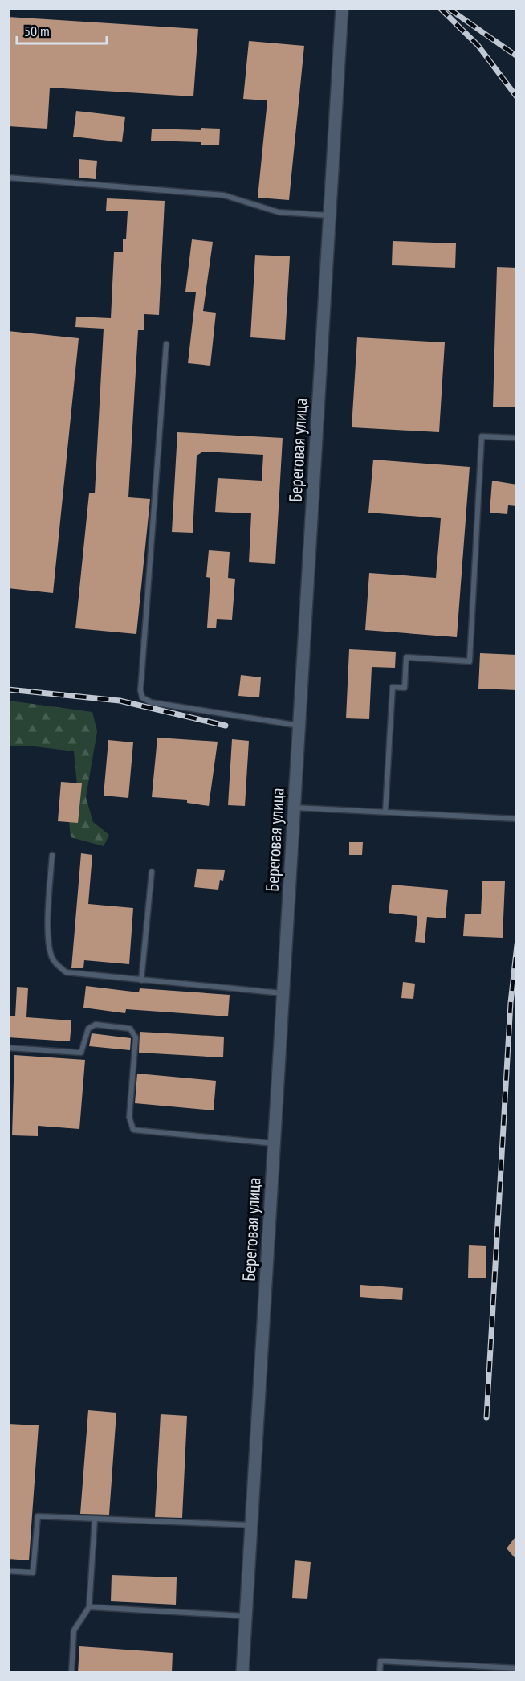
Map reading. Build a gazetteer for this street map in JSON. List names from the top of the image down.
{
  "streets": {
    "street": ["Береговая улица"]
  },
  "scale_bar": "50 m"
}
